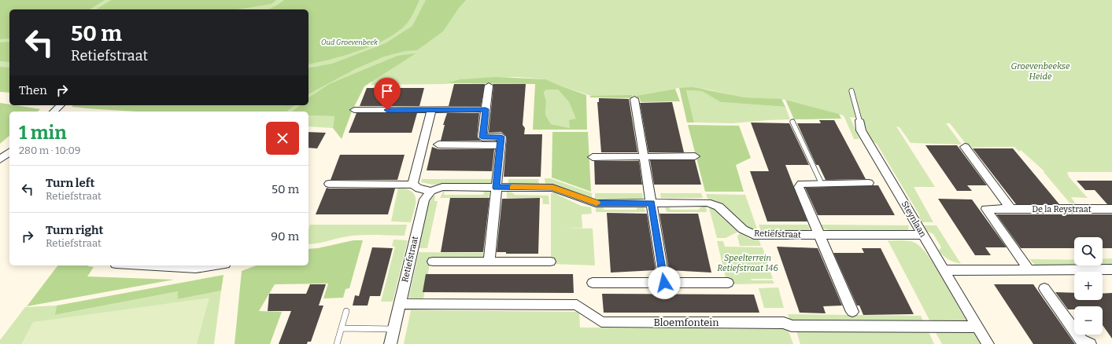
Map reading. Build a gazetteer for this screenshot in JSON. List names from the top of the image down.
{
  "streets": {
    "street": [
      "De la Reystraat",
      "Steynlaan",
      "Retiefstraat",
      "Bloemfontein"
    ]
  },
  "crossings": [
    ["Steynlaan", "Retiefstraat"],
    ["Steynlaan", "Bloemfontein"],
    ["Retiefstraat", "Bloemfontein"]
  ],
  "parks": ["Oud Groevenbeek", "Groevenbeekse Heide", "Speelterrein Retiefstraat 146"],
  "page": {
    "turn": ["50 m", "Retiefstraat"],
    "then": "Then",
    "heading": ["1 min", "280 m · 10:09"],
    "list": [
      {
        "name": "Turn left",
        "note": "Retiefstraat",
        "value": "50 m"
      },
      {
        "name": "Turn right",
        "note": "Retiefstraat",
        "value": "90 m"
      }
    ],
    "map_buttons": ["+", "−"]
  }
}
